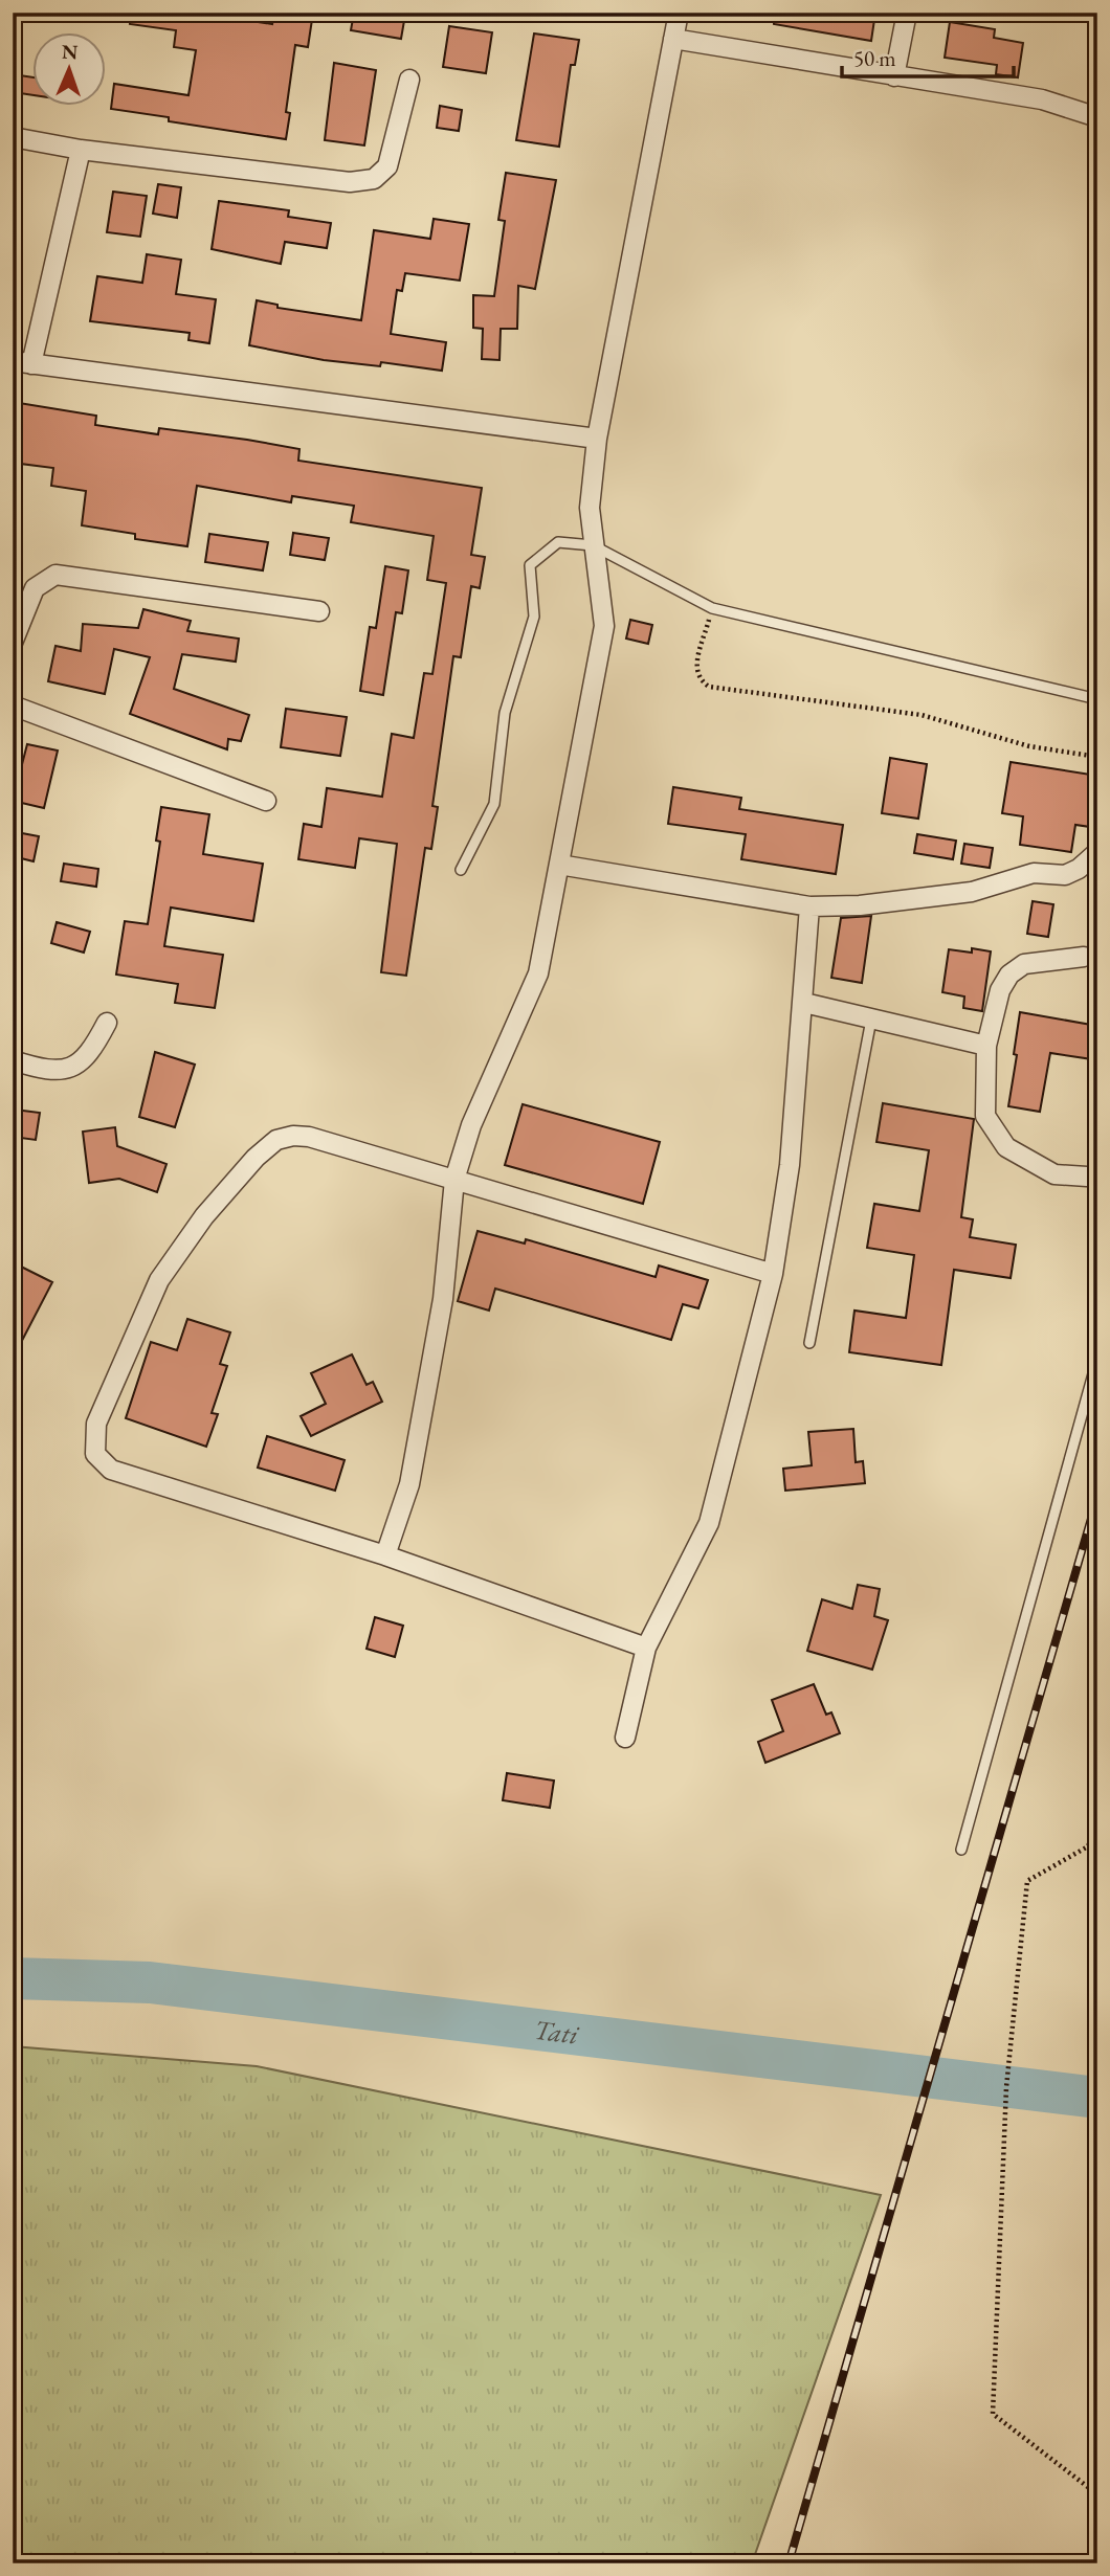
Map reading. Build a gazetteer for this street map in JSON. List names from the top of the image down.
{
  "water": ["Tati"],
  "scale_bar": "50 m",
  "north": "top"
}
